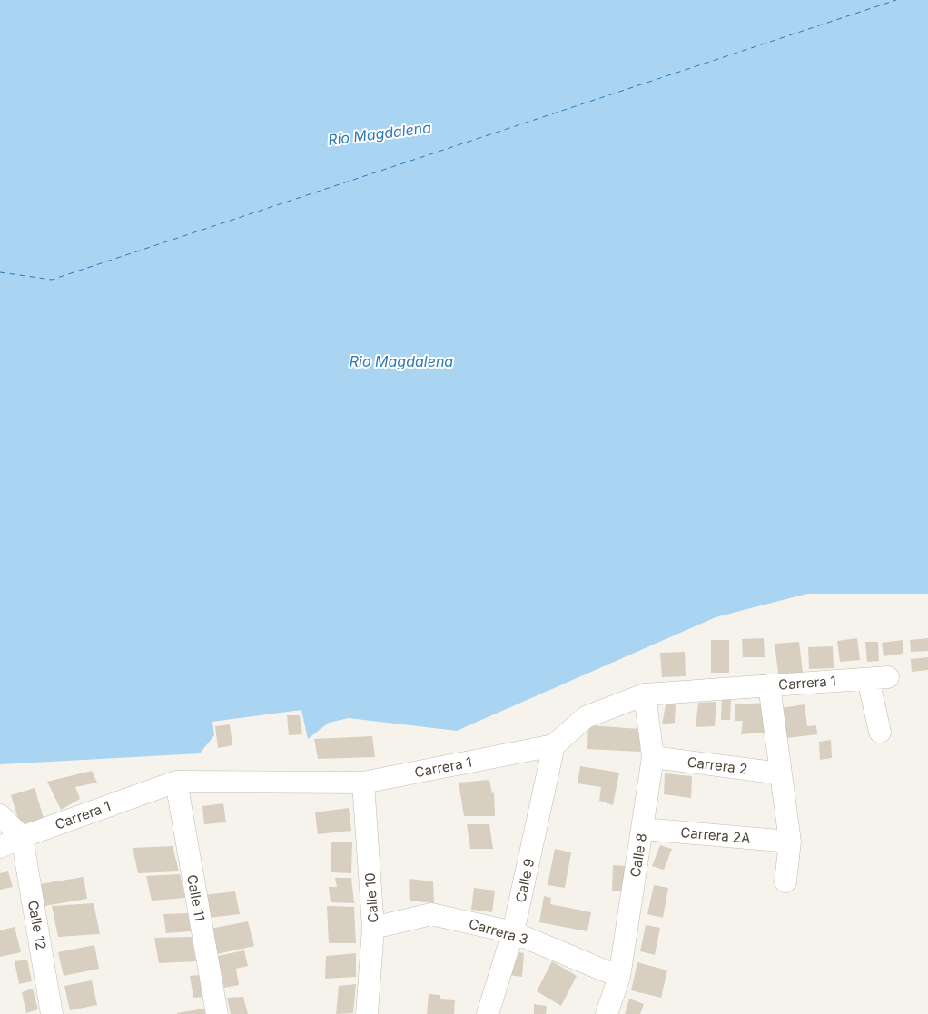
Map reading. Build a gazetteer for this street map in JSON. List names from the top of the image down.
{
  "streets": {
    "street": [
      "Carrera 1",
      "Carrera 2",
      "Carrera 2A",
      "Calle 8",
      "Calle 9",
      "Calle 11",
      "Calle 10",
      "Calle 12",
      "Carrera 3"
    ]
  },
  "crossings": [
    ["Carrera 1", "Calle 8"],
    ["Carrera 1", "Calle 9"],
    ["Carrera 1", "Calle 11"],
    ["Carrera 1", "Calle 10"],
    ["Carrera 1", "Calle 12"],
    ["Carrera 2", "Calle 8"],
    ["Carrera 2A", "Calle 8"],
    ["Calle 8", "Carrera 3"],
    ["Calle 9", "Carrera 3"],
    ["Calle 10", "Carrera 3"]
  ],
  "water": ["Río Magdalena", "Rio Magdalena"]
}
